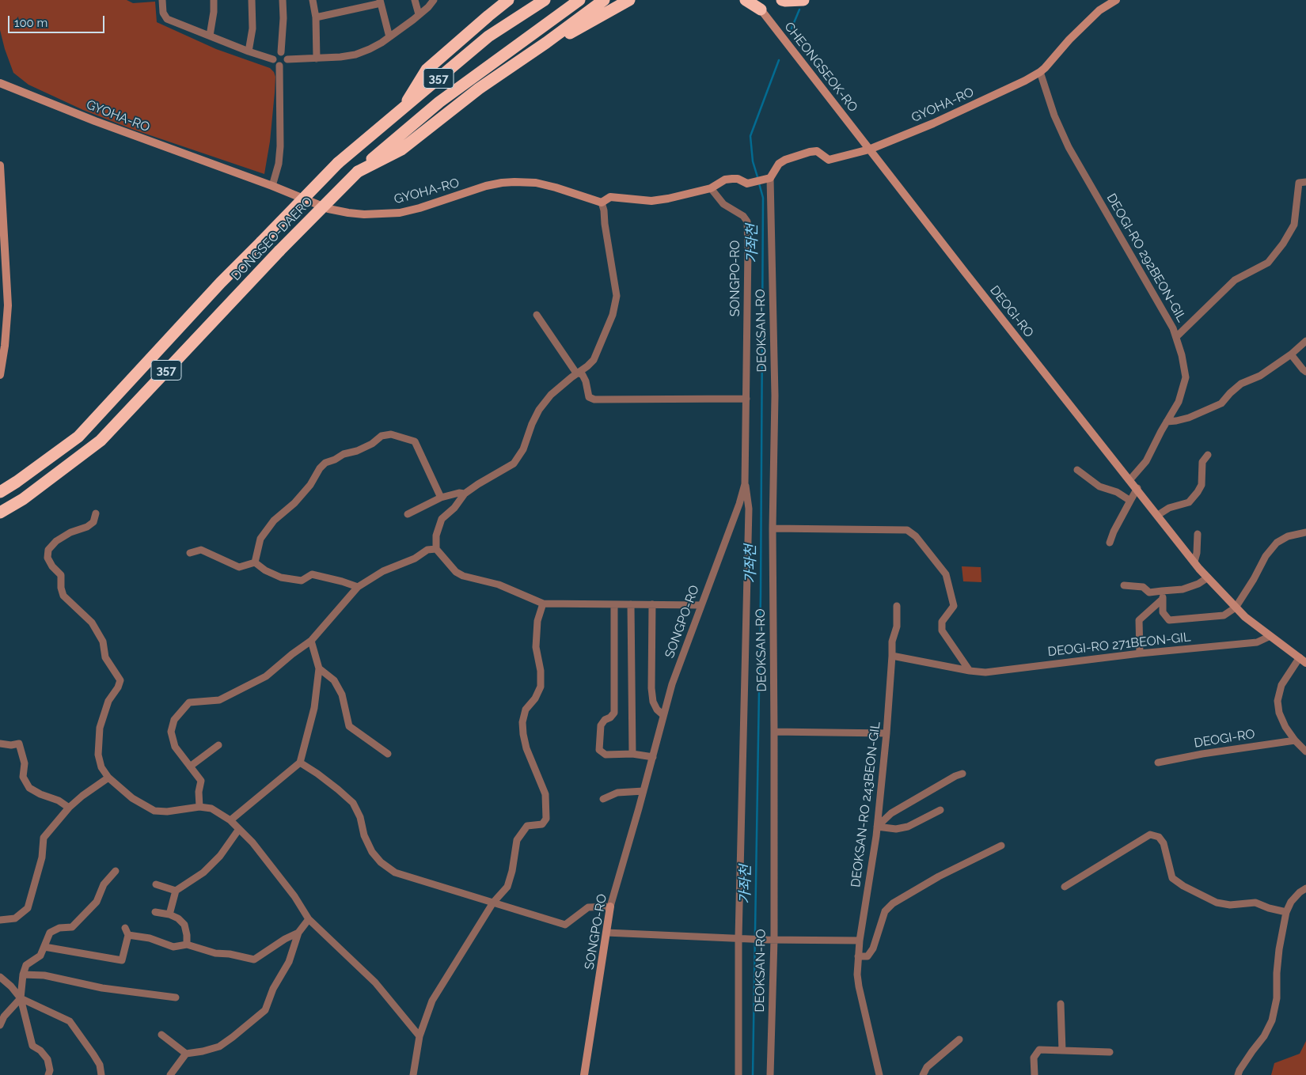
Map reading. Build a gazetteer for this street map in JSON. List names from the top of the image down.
{
  "streets": {
    "highway": ["357", "DONGSEO-DAERO"],
    "street": [
      "CHEONGSEOK-RO",
      "GYOHA-RO",
      "DEOGI-RO 292BEON-GIL",
      "SONGPO-RO",
      "DEOGI-RO",
      "DEOKSAN-RO",
      "DEOGI-RO 271BEON-GIL",
      "DEOKSAN-RO 243BEON-GIL"
    ]
  },
  "crossings": [
    ["CHEONGSEOK-RO", "GYOHA-RO"],
    ["CHEONGSEOK-RO", "DEOGI-RO"],
    ["357", "DONGSEO-DAERO"],
    ["GYOHA-RO", "DEOGI-RO 292BEON-GIL"],
    ["GYOHA-RO", "DEOGI-RO"],
    ["GYOHA-RO", "DEOKSAN-RO"],
    ["DEOGI-RO 292BEON-GIL", "DEOGI-RO"],
    ["SONGPO-RO", "DEOKSAN-RO"],
    ["DEOGI-RO", "DEOGI-RO 271BEON-GIL"],
    ["DEOGI-RO 271BEON-GIL", "DEOKSAN-RO 243BEON-GIL"]
  ],
  "water": ["가좌천"],
  "scale_bar": "100 m"
}
